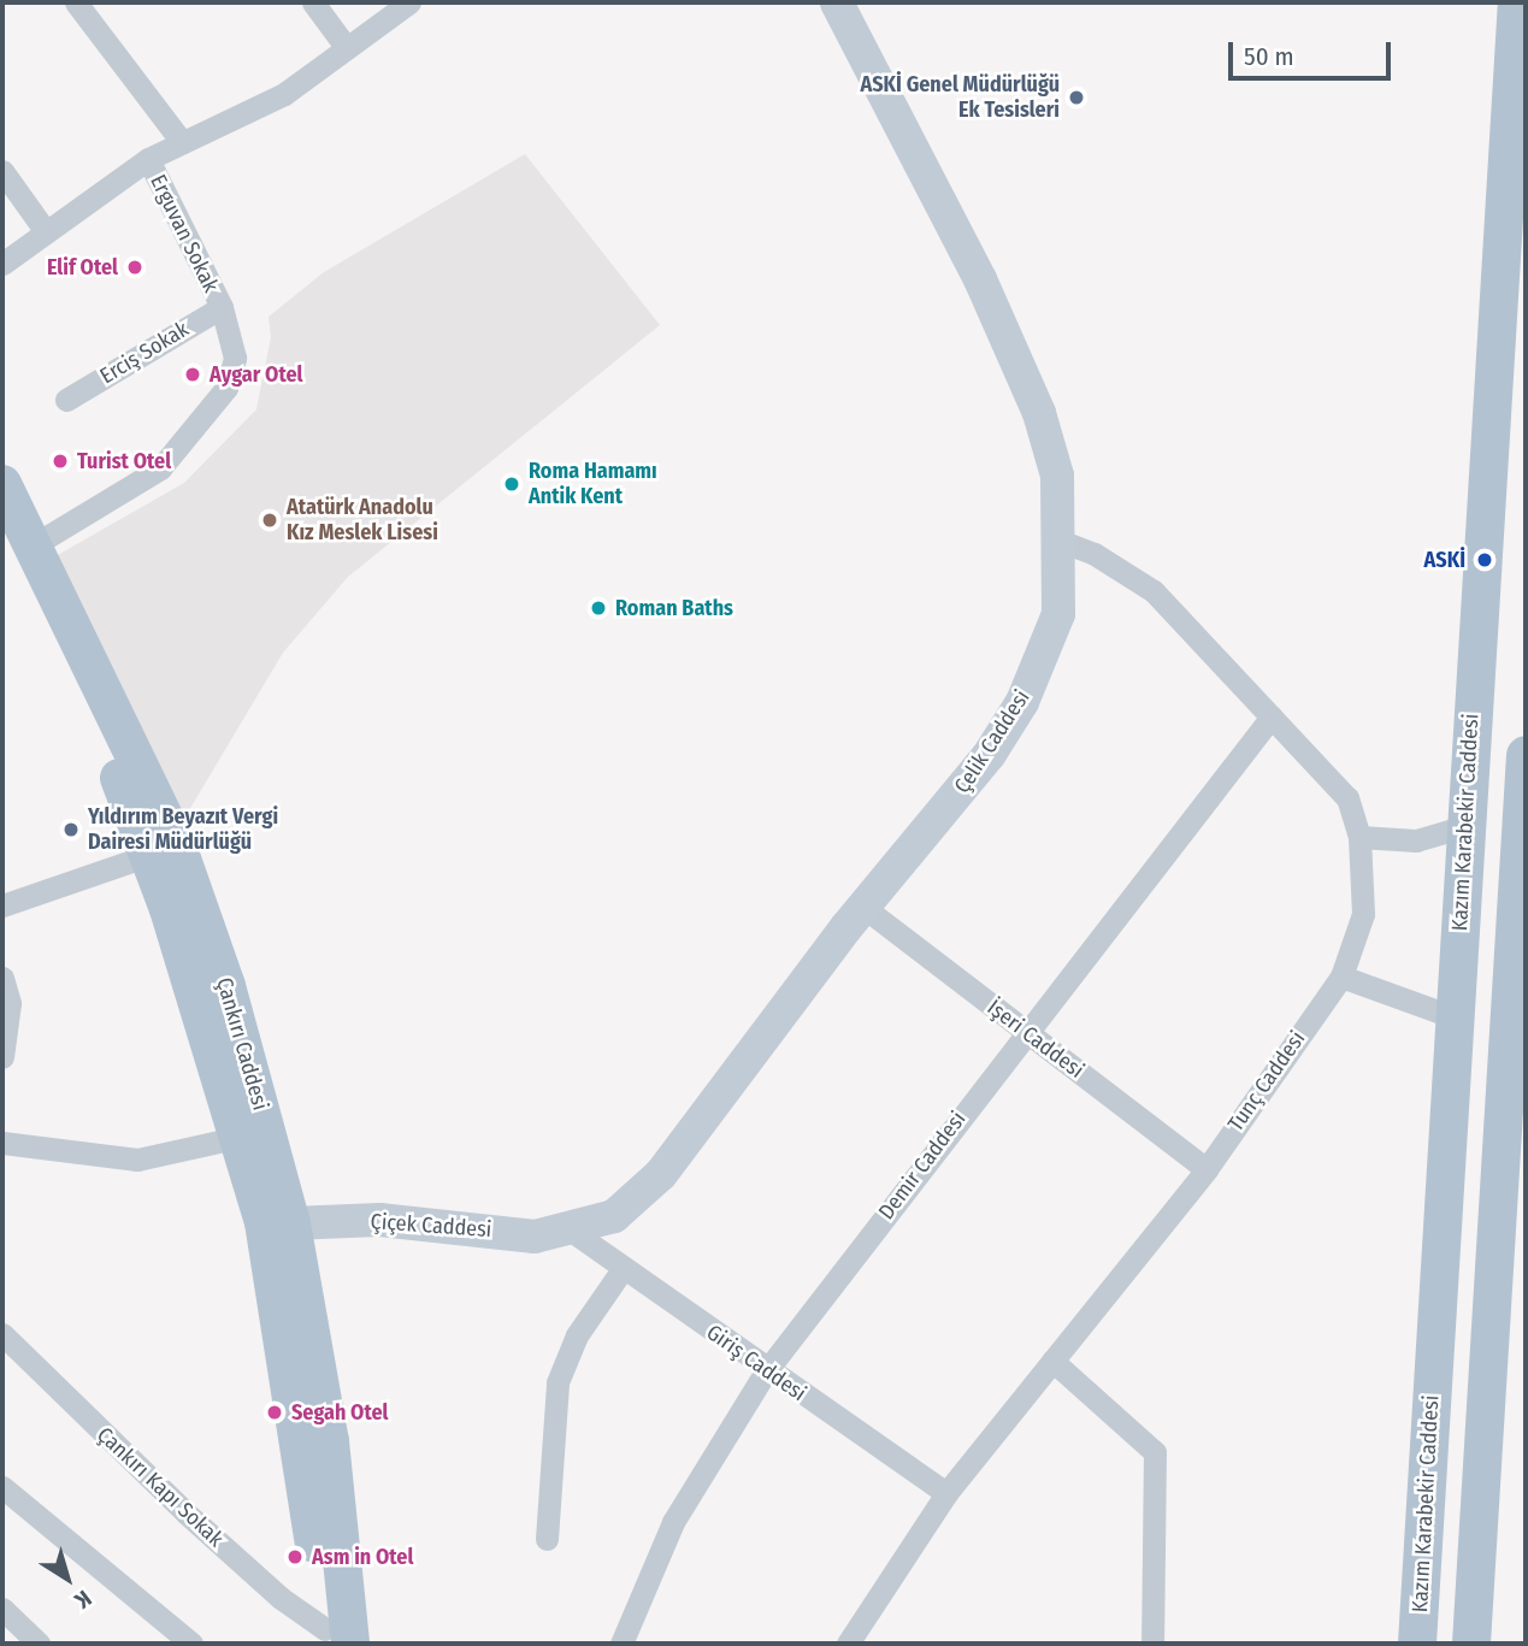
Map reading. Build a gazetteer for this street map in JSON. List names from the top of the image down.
{
  "streets": {
    "main road": ["Kazım Karabekir Caddesi", "Çankırı Caddesi"],
    "street": [
      "Erguvan Sokak",
      "Erciş Sokak",
      "Çelik Caddesi",
      "İşeri Caddesi",
      "Tunç Caddesi",
      "Demir Caddesi",
      "Çiçek Caddesi",
      "Giriş Caddesi",
      "Çankırı Kapı Sokak"
    ]
  },
  "crossings": [
    ["Erguvan Sokak", "Erciş Sokak"],
    ["Erguvan Sokak", "Çankırı Caddesi"],
    ["Çelik Caddesi", "İşeri Caddesi"],
    ["Çelik Caddesi", "Tunç Caddesi"],
    ["Çelik Caddesi", "Çiçek Caddesi"],
    ["Çelik Caddesi", "Giriş Caddesi"],
    ["İşeri Caddesi", "Tunç Caddesi"],
    ["İşeri Caddesi", "Demir Caddesi"],
    ["Çankırı Caddesi", "Çiçek Caddesi"],
    ["Çankırı Caddesi", "Çankırı Kapı Sokak"],
    ["Tunç Caddesi", "Demir Caddesi"],
    ["Tunç Caddesi", "Giriş Caddesi"],
    ["Demir Caddesi", "Giriş Caddesi"],
    ["Çiçek Caddesi", "Giriş Caddesi"]
  ],
  "places": [
    "ASKİ Genel Müdürlüğü Ek Tesisleri",
    "Elif Otel",
    "Aygar Otel",
    "Turist Otel",
    "Roma Hamamı Antik Kent",
    "Atatürk Anadolu Kız Meslek Lisesi",
    "ASKİ",
    "Roman Baths",
    "Yıldırım Beyazıt Vergi Dairesi Müdürlüğü",
    "Segah Otel",
    "Asm in Otel"
  ],
  "scale_bar": "50 m",
  "north": "bottom right"
}
